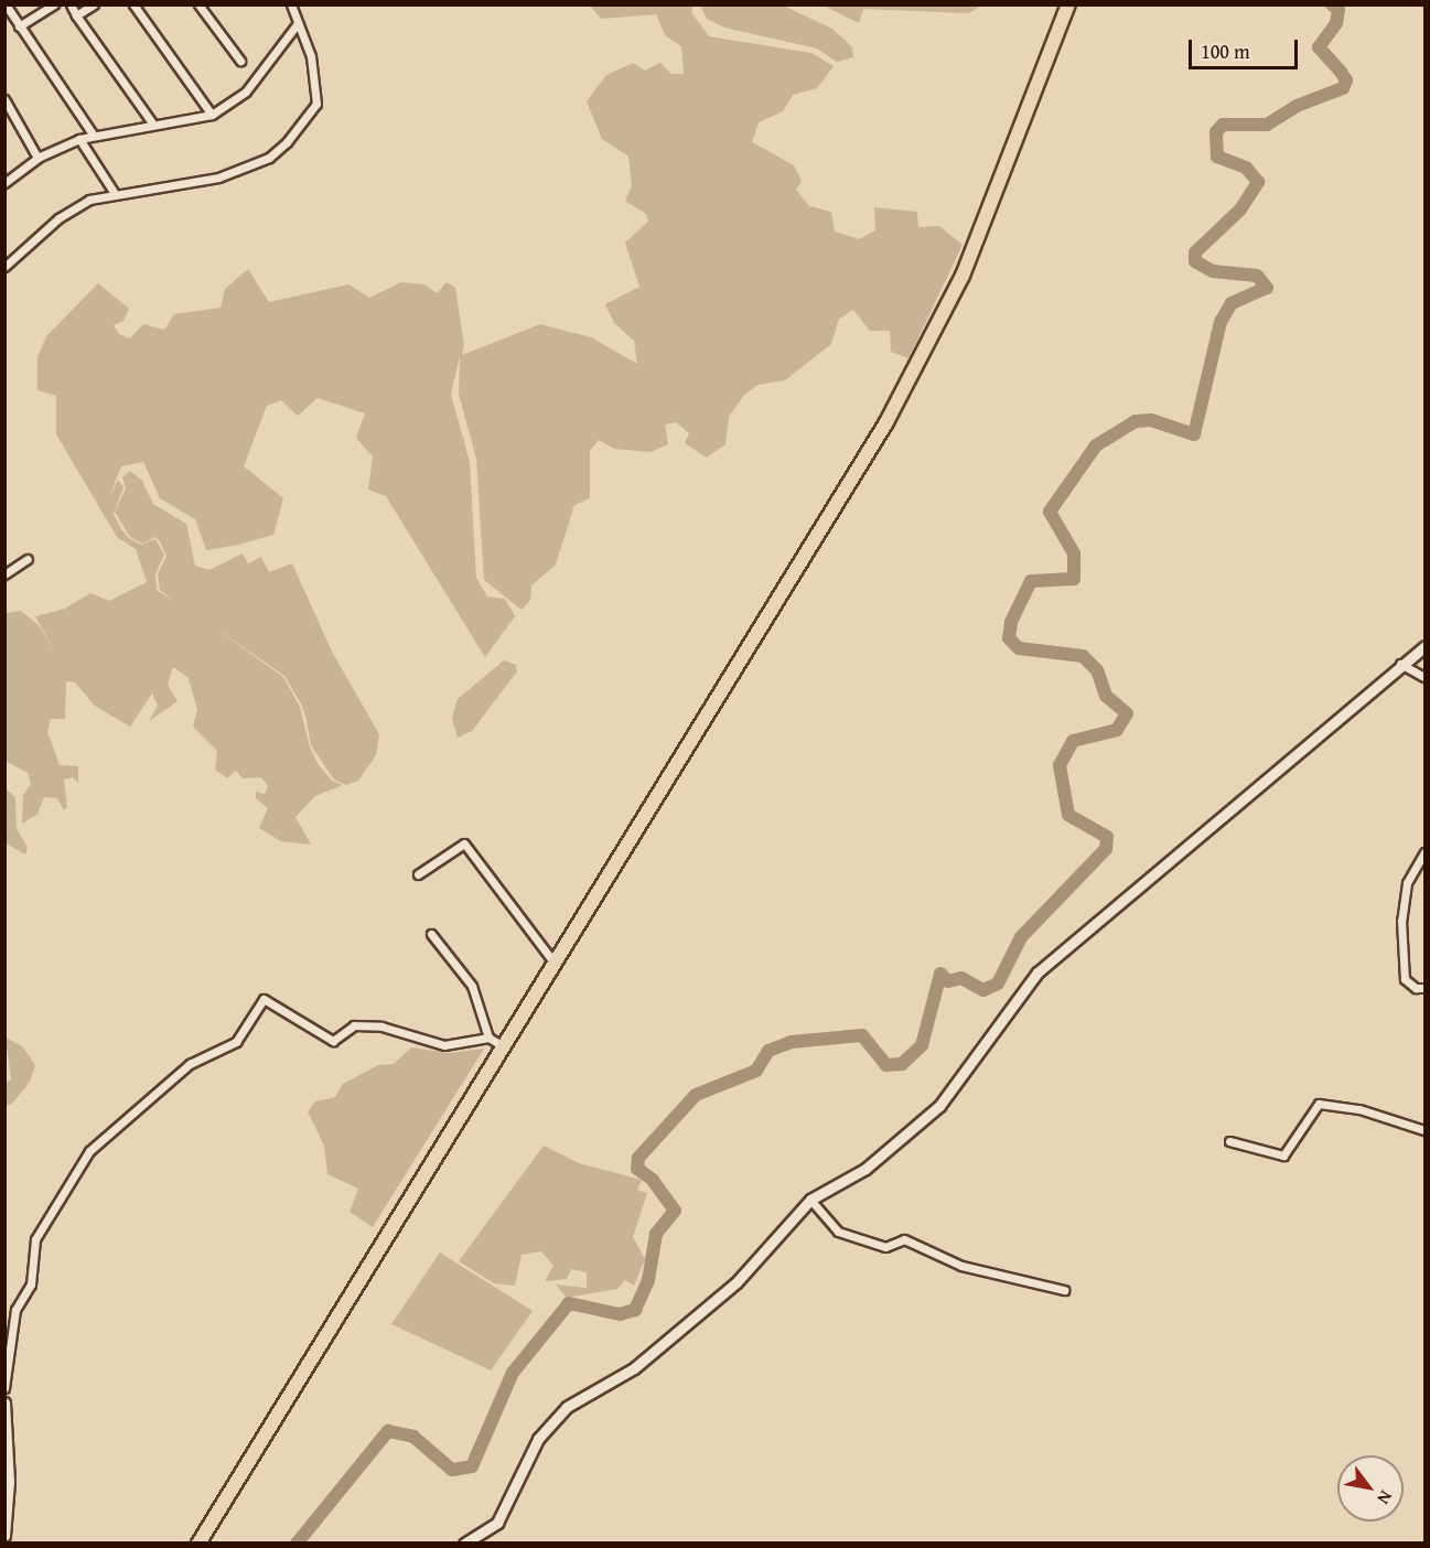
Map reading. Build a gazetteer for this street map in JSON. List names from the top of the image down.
{
  "scale_bar": "100 m",
  "north": "bottom right"
}
